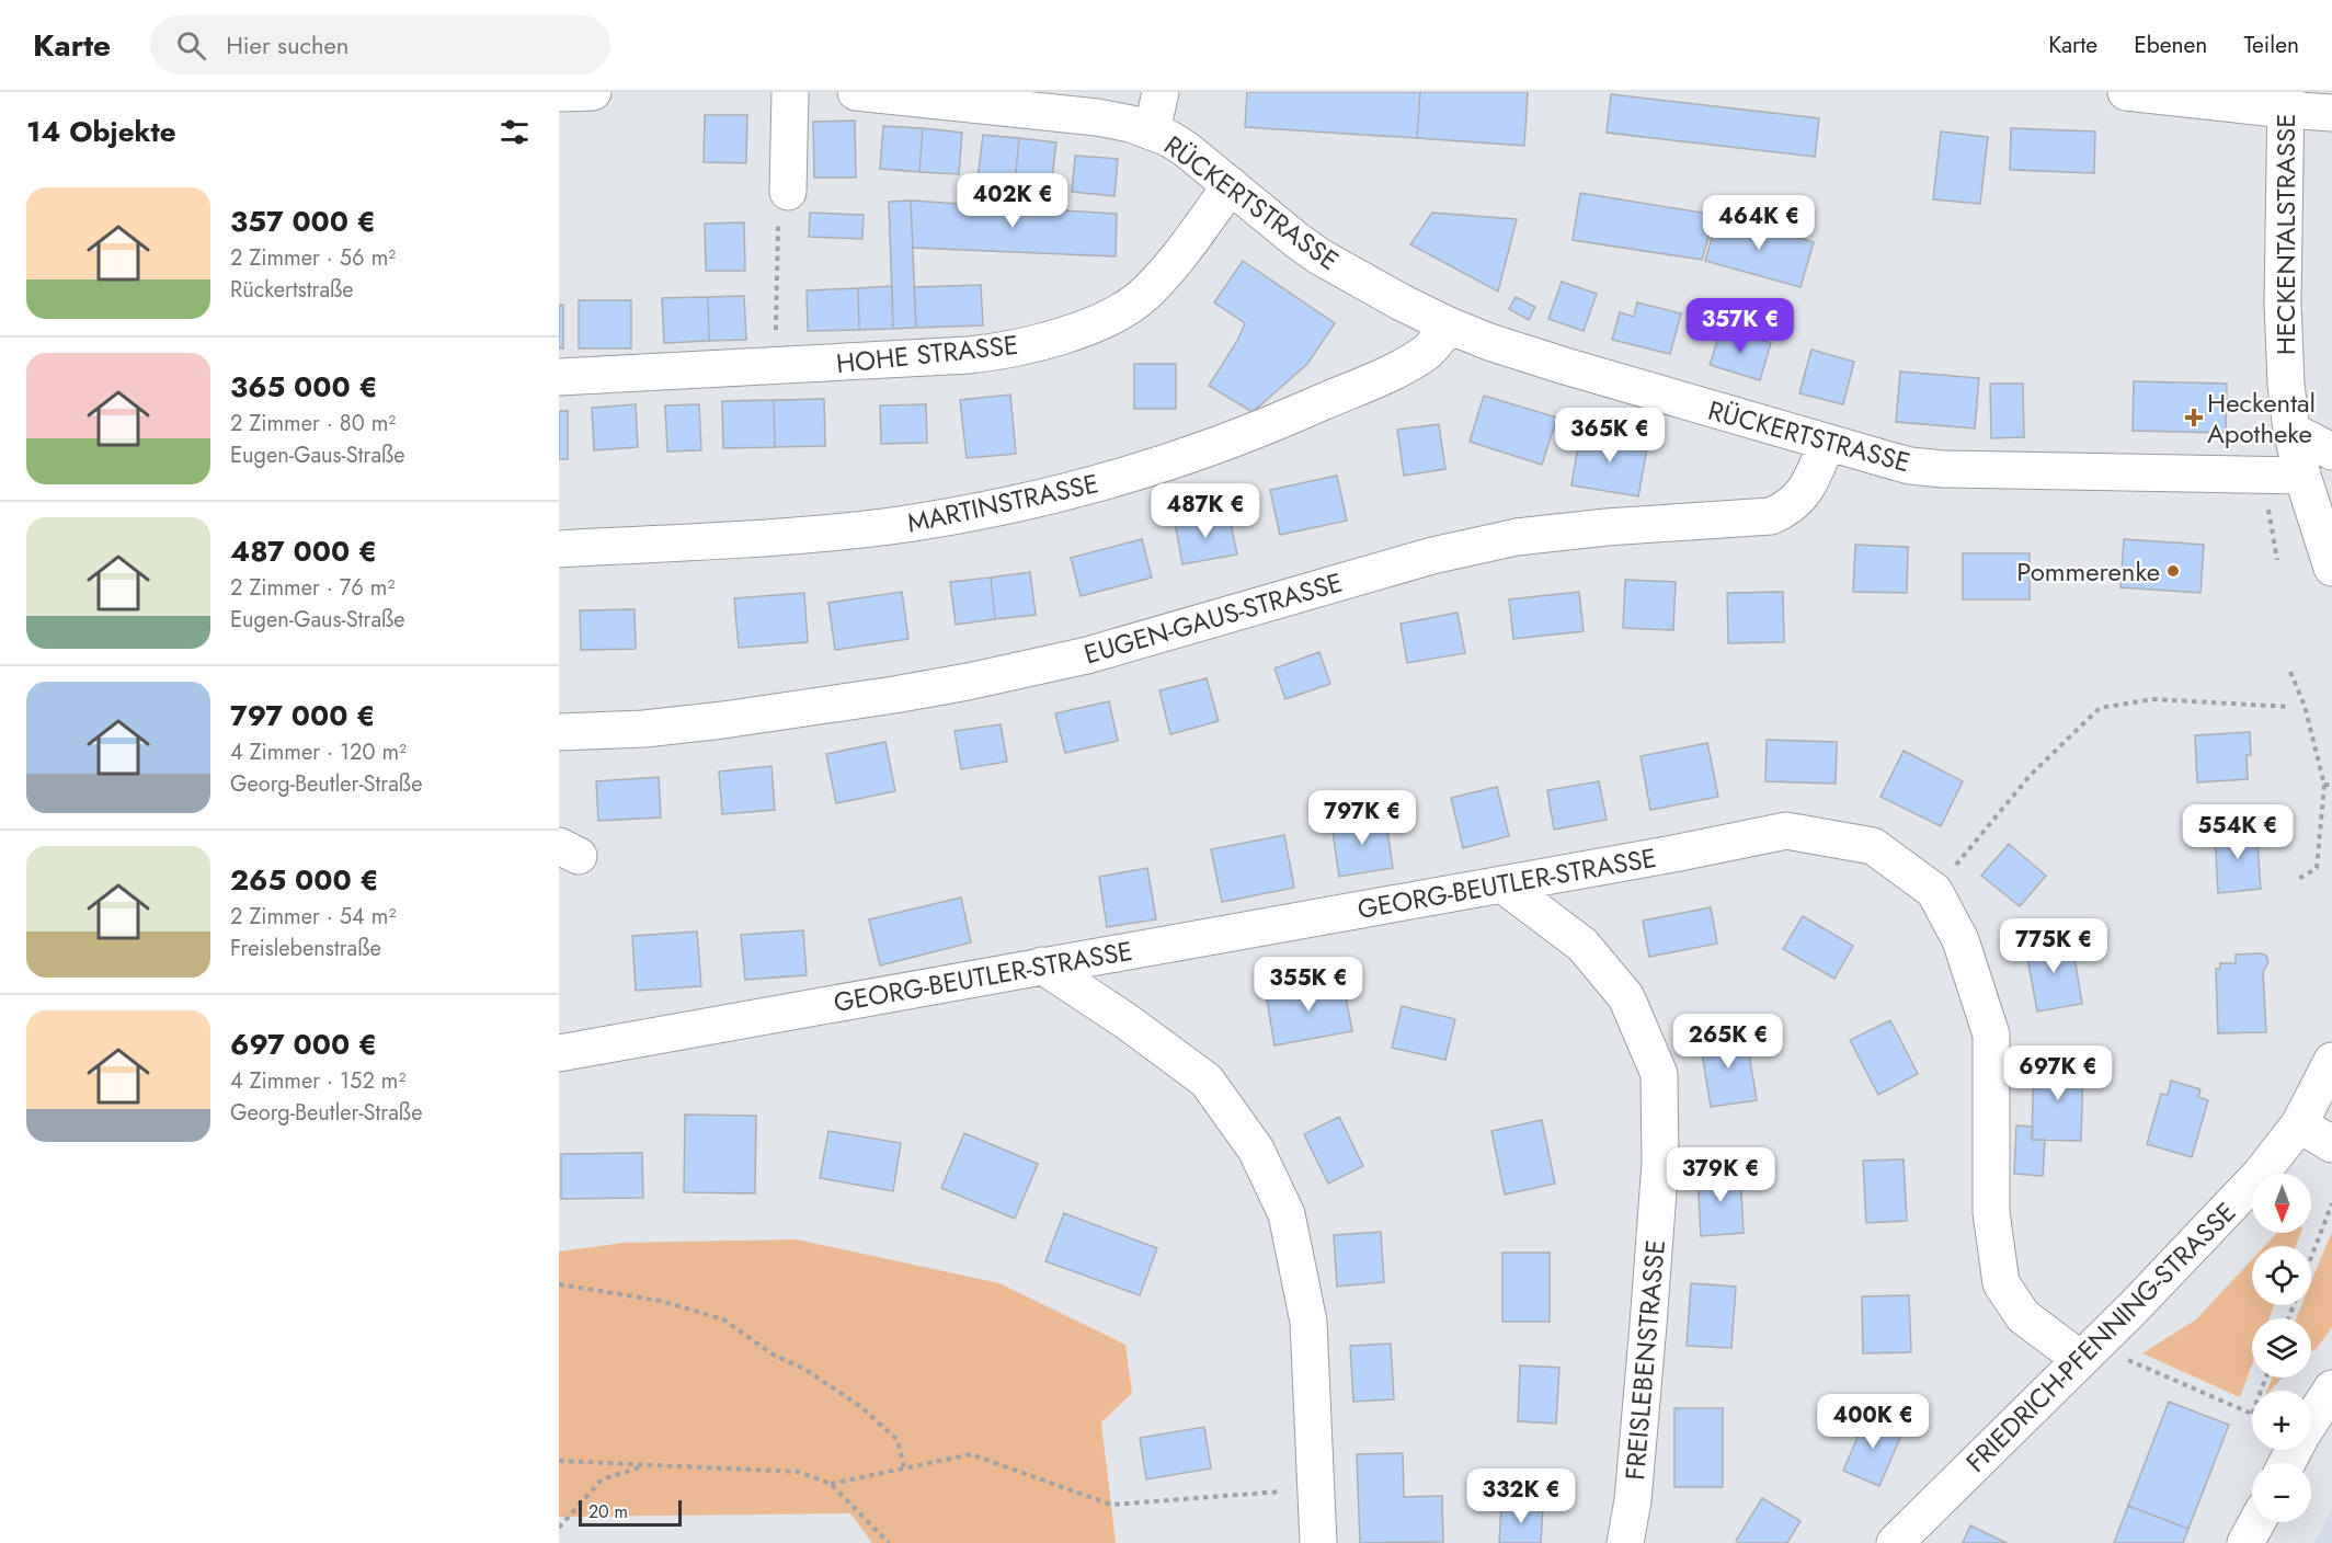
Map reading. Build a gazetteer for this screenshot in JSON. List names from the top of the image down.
{
  "streets": {
    "street": [
      "RÜCKERTSTRASSE",
      "HECKENTALSTRASSE",
      "HOHE STRASSE",
      "MARTINSTRASSE",
      "EUGEN-GAUS-STRASSE",
      "GEORG-BEUTLER-STRASSE",
      "FRIEDRICH-PFENNING-STRASSE",
      "FREISLEBENSTRASSE"
    ]
  },
  "crossings": [
    ["RÜCKERTSTRASSE", "HECKENTALSTRASSE"],
    ["RÜCKERTSTRASSE", "HOHE STRASSE"],
    ["RÜCKERTSTRASSE", "MARTINSTRASSE"],
    ["RÜCKERTSTRASSE", "EUGEN-GAUS-STRASSE"],
    ["GEORG-BEUTLER-STRASSE", "FRIEDRICH-PFENNING-STRASSE"],
    ["GEORG-BEUTLER-STRASSE", "FREISLEBENSTRASSE"]
  ],
  "places": {
    "health": ["Heckental Apotheke"],
    "other": ["Pommerenke"]
  },
  "scale_bar": "20 m",
  "north": "bottom",
  "page": {
    "header": "Karte",
    "search": "Hier suchen",
    "nav": ["Karte", "Ebenen", "Teilen"],
    "heading": "14 Objekte",
    "list": [
      {
        "name": "357 000 €",
        "note": "2 Zimmer · 56 m² · Rückertstraße"
      },
      {
        "name": "365 000 €",
        "note": "2 Zimmer · 80 m² · Eugen-Gaus-Straße"
      },
      {
        "name": "487 000 €",
        "note": "2 Zimmer · 76 m² · Eugen-Gaus-Straße"
      },
      {
        "name": "797 000 €",
        "note": "4 Zimmer · 120 m² · Georg-Beutler-Straße"
      },
      {
        "name": "265 000 €",
        "note": "2 Zimmer · 54 m² · Freislebenstraße"
      },
      {
        "name": "697 000 €",
        "note": "4 Zimmer · 152 m² · Georg-Beutler-Straße"
      }
    ],
    "price": [
      "402K €",
      "464K €",
      "357K €",
      "365K €",
      "487K €",
      "797K €",
      "554K €",
      "775K €",
      "355K €",
      "265K €",
      "697K €",
      "379K €",
      "400K €",
      "332K €"
    ],
    "map_buttons": ["+", "−"],
    "scale": "20 m"
  }
}
